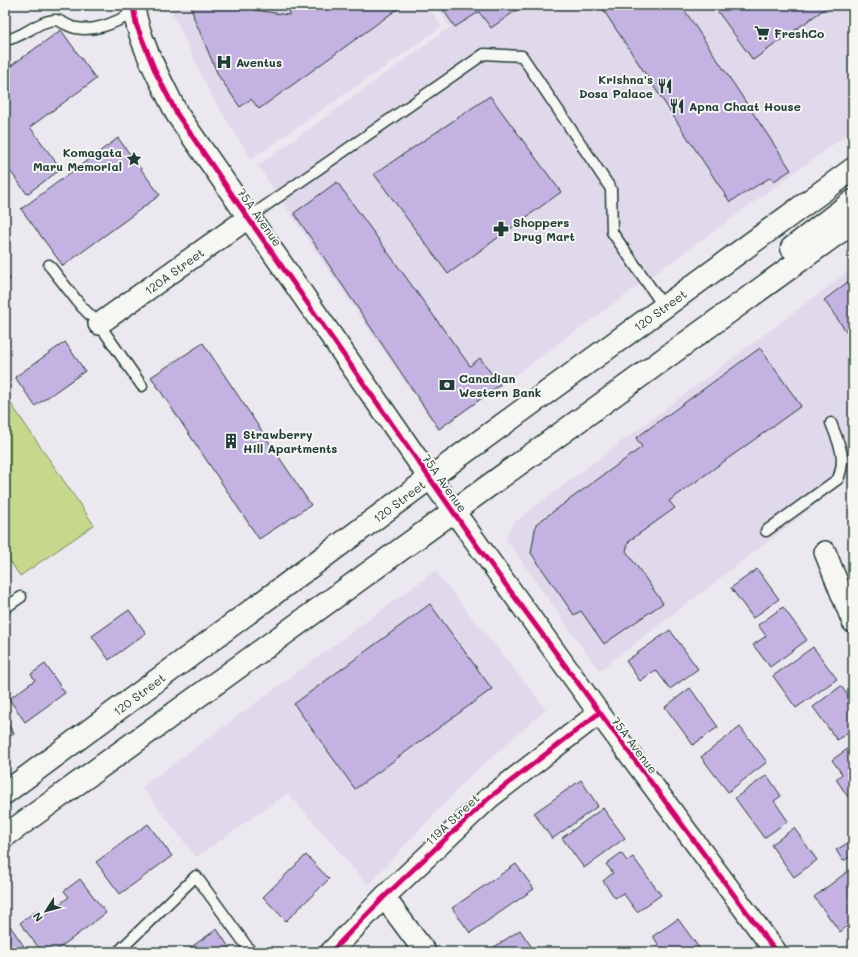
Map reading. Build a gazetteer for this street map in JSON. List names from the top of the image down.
{
  "streets": {
    "main road": ["75A Avenue", "120 Street"],
    "street": ["120A Street", "119A Street"]
  },
  "crossings": [
    ["75A Avenue", "120A Street"],
    ["75A Avenue", "120 Street"],
    ["75A Avenue", "119A Street"]
  ],
  "places": {
    "supermarket": ["FreshCo"],
    "hospital": ["Aventus"],
    "restaurant": ["Krishna's Dosa Palace", "Apna Chaat House"],
    "place": ["Komagata Maru Memorial"],
    "pharmacy": ["Shoppers Drug Mart"],
    "bank": ["Canadian Western Bank"],
    "building": ["Strawberry Hill Apartments"]
  },
  "north": "bottom left"
}
